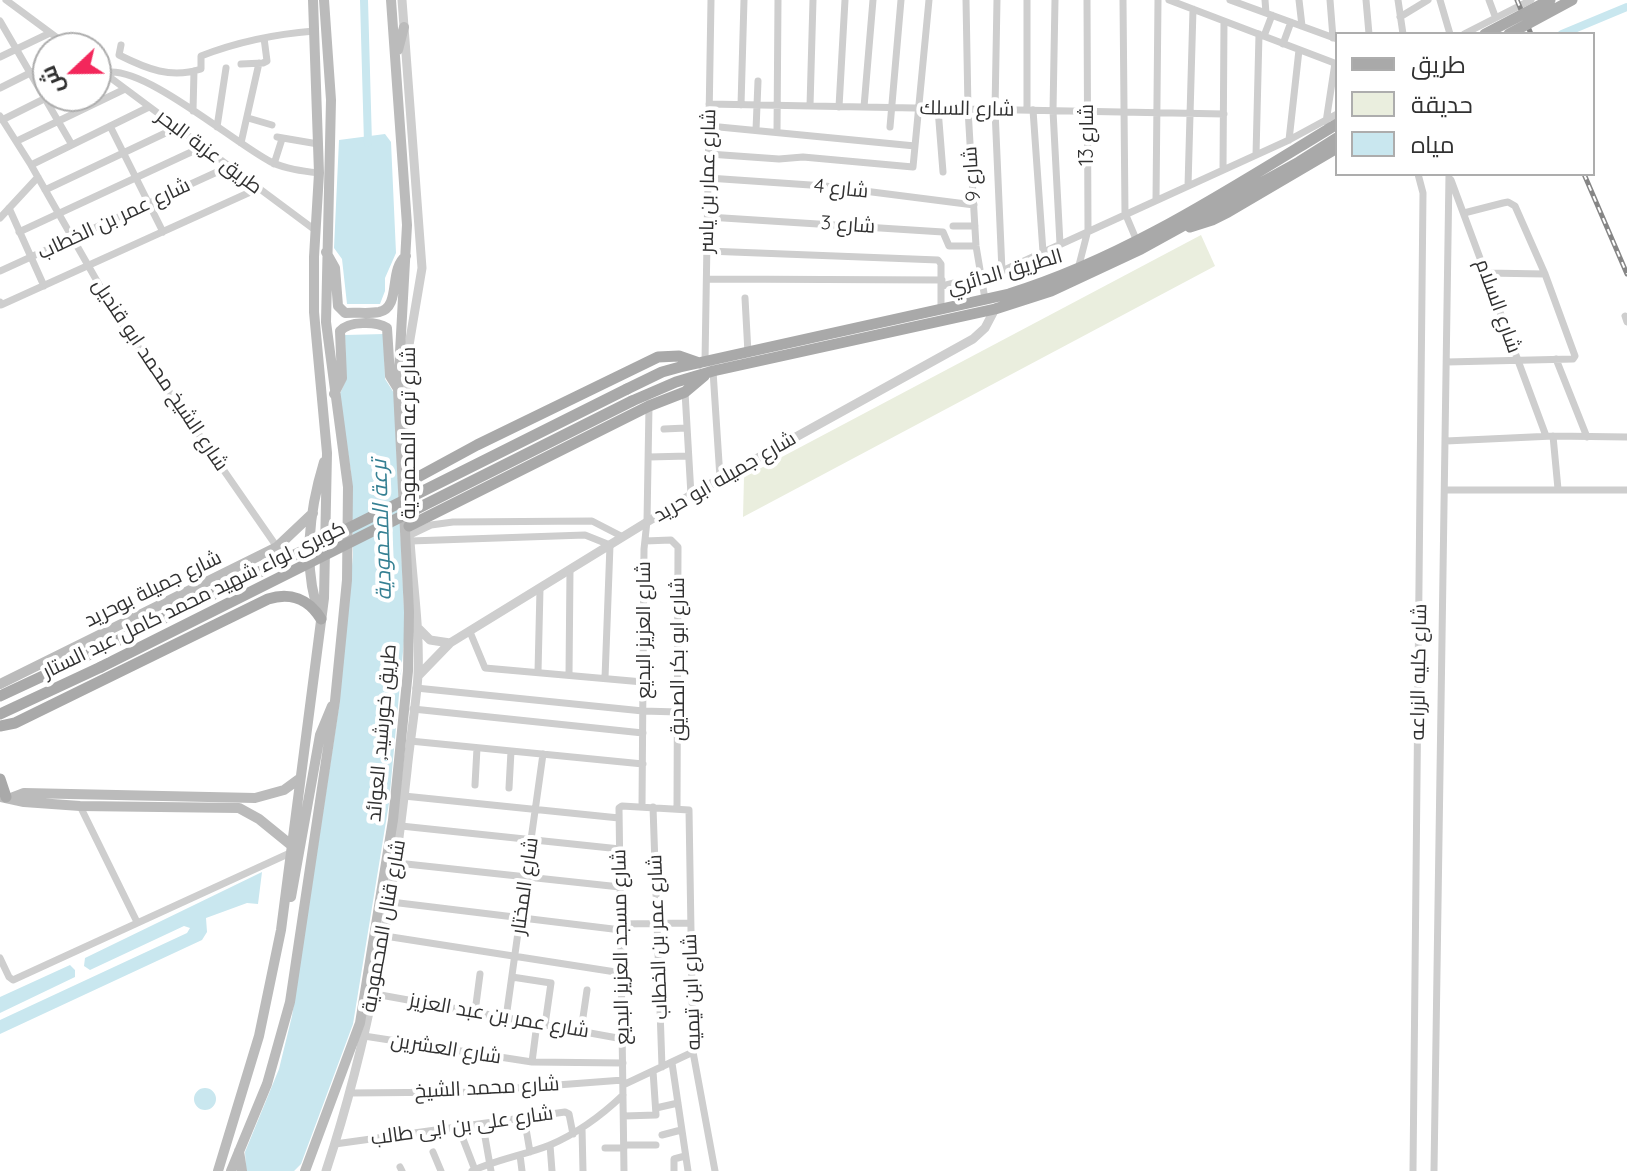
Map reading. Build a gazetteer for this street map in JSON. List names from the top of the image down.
{
  "streets": {
    "main road": [
      "الطريق الدائري",
      "شارع جميلة بوحريد",
      "كوبرى لواء شهيد محمد كامل عبد الستار",
      "طريق خورشيد, العوائد"
    ],
    "street": [
      "شارع السلك",
      "شارع 13",
      "طريق عزبة البحر",
      "شارع 9",
      "شارع عمار بن ياسر",
      "شارع 4",
      "شارع عمر بن الخطاب",
      "شارع 3",
      "شارع السلام",
      "شارع الشيخ محمد ابو قنديل",
      "شارع ترعه المحمودية",
      "شارع جميله ابو حريد",
      "شارع العزيز البديع",
      "شارع ابو بكر الصديق",
      "شارع كليه الزراعه",
      "شارع المختار",
      "شارع قنال المحمودية",
      "شارع مسجد العزيز البديع",
      "شارع ابن تيميه",
      "شارع عمر بن عبد العزيز",
      "شارع العشرين",
      "شارع محمد الشيخ",
      "شارع على بن ابى طالب"
    ]
  },
  "crossings": [
    ["شارع السلك", "شارع 13"],
    ["شارع السلك", "شارع 9"],
    ["شارع السلك", "شارع عمار بن ياسر"],
    ["شارع 13", "الطريق الدائري"],
    ["طريق عزبة البحر", "شارع عمر بن الخطاب"],
    ["شارع 9", "شارع 4"],
    ["شارع 9", "شارع 3"],
    ["شارع 9", "الطريق الدائري"],
    ["شارع عمار بن ياسر", "شارع 4"],
    ["شارع عمار بن ياسر", "شارع 3"],
    ["شارع عمار بن ياسر", "الطريق الدائري"],
    ["شارع عمار بن ياسر", "شارع جميله ابو حريد"],
    ["شارع عمار بن ياسر", "كوبرى لواء شهيد محمد كامل عبد الستار"],
    ["شارع عمر بن الخطاب", "شارع الشيخ محمد ابو قنديل"],
    ["الطريق الدائري", "شارع جميله ابو حريد"],
    ["الطريق الدائري", "كوبرى لواء شهيد محمد كامل عبد الستار"],
    ["شارع الشيخ محمد ابو قنديل", "شارع جميلة بوحريد"],
    ["شارع ترعه المحمودية", "شارع جميله ابو حريد"],
    ["شارع ترعه المحمودية", "شارع قنال المحمودية"],
    ["شارع جميله ابو حريد", "شارع العزيز البديع"],
    ["شارع جميله ابو حريد", "شارع قنال المحمودية"],
    ["شارع العزيز البديع", "شارع ابو بكر الصديق"],
    ["شارع ابو بكر الصديق", "شارع ابن تيميه"],
    ["شارع المختار", "شارع عمر بن عبد العزيز"],
    ["شارع قنال المحمودية", "شارع عمر بن عبد العزيز"],
    ["شارع قنال المحمودية", "شارع العشرين"],
    ["شارع قنال المحمودية", "شارع محمد الشيخ"],
    ["شارع قنال المحمودية", "شارع على بن ابى طالب"],
    ["شارع مسجد العزيز البديع", "شارع عمر بن عبد العزيز"],
    ["شارع مسجد العزيز البديع", "شارع العشرين"],
    ["شارع مسجد العزيز البديع", "شارع محمد الشيخ"]
  ],
  "water": ["ترعة المحمودية"],
  "legend": ["طريق", "حديقة", "مياه"],
  "north": "left"
}
